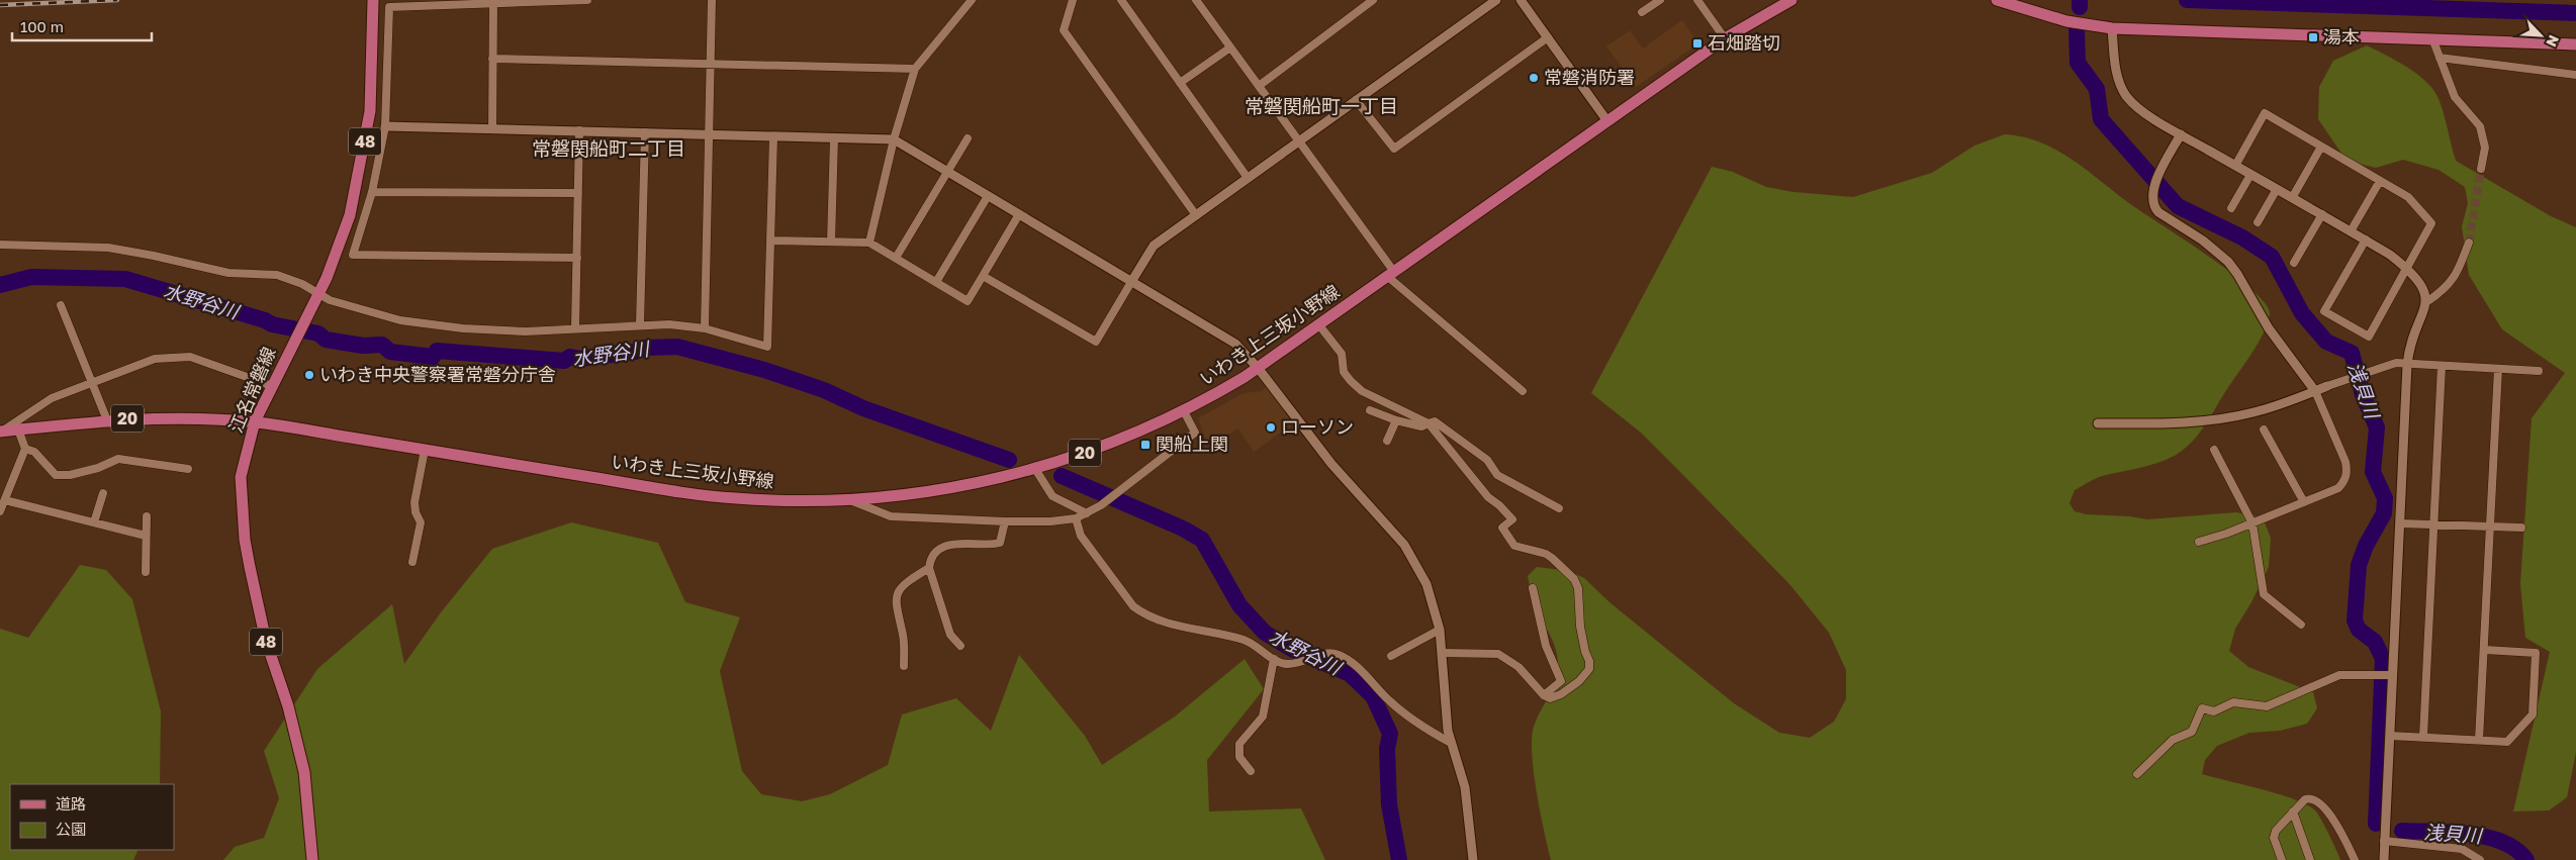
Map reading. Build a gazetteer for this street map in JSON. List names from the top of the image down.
{
  "streets": {
    "main road": [
      "48",
      "いわき上三坂小野線",
      "江名常磐線",
      "20"
    ]
  },
  "crossings": [
    ["いわき上三坂小野線", "江名常磐線"]
  ],
  "districts": ["常磐関船町一丁目", "常磐関船町二丁目"],
  "water": ["水野谷川", "浅貝川"],
  "places": {
    "transit": ["湯本", "石畑踏切", "関船上関"],
    "other": ["常磐消防署", "いわき中央警察署常磐分庁舎", "ローソン"]
  },
  "legend": ["道路", "公園"],
  "scale_bar": "100 m",
  "north": "bottom right"
}
